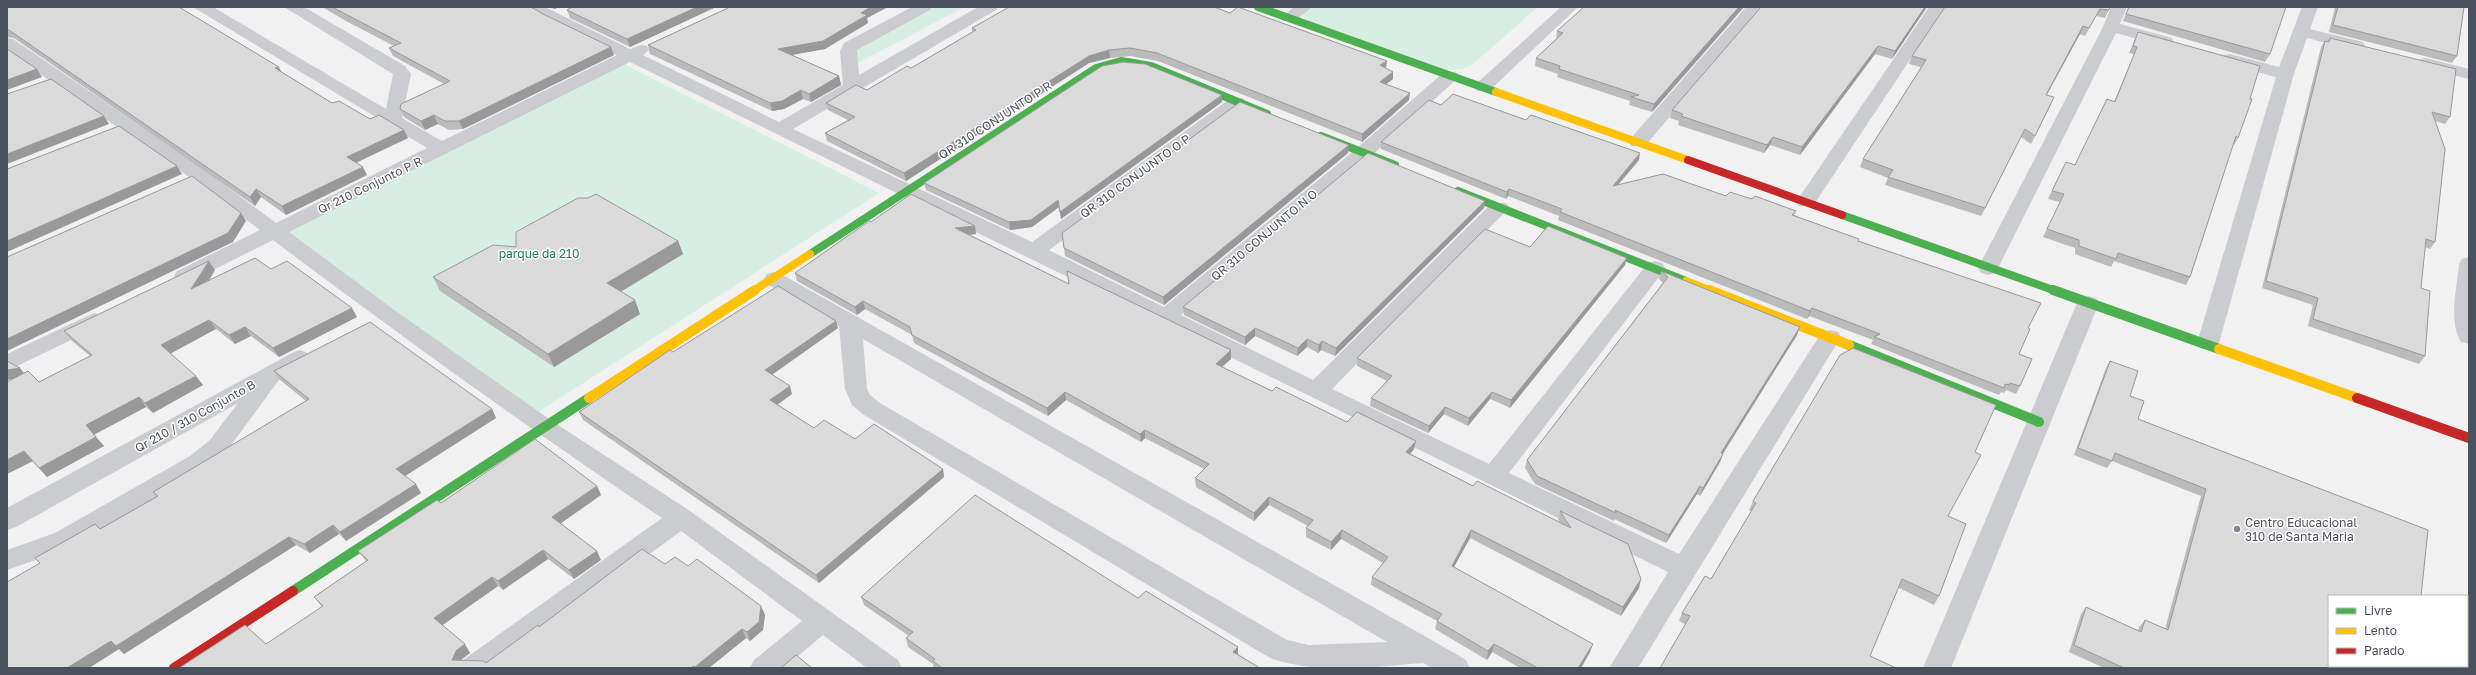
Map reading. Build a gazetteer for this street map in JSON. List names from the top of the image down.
{
  "streets": {
    "street": [
      "QR 310 CONJUNTO P R",
      "QR 310 CONJUNTO O P",
      "Qr 210 Conjunto P R",
      "QR 310 CONJUNTO N O",
      "Qr 210 / 310 Conjunto B"
    ]
  },
  "crossings": [
    ["QR 310 CONJUNTO P R", "QR 310 CONJUNTO O P"]
  ],
  "parks": ["parque da 210"],
  "places": ["Centro Educacional 310 de Santa Maria"],
  "legend": ["Livre", "Lento", "Parado"]
}
